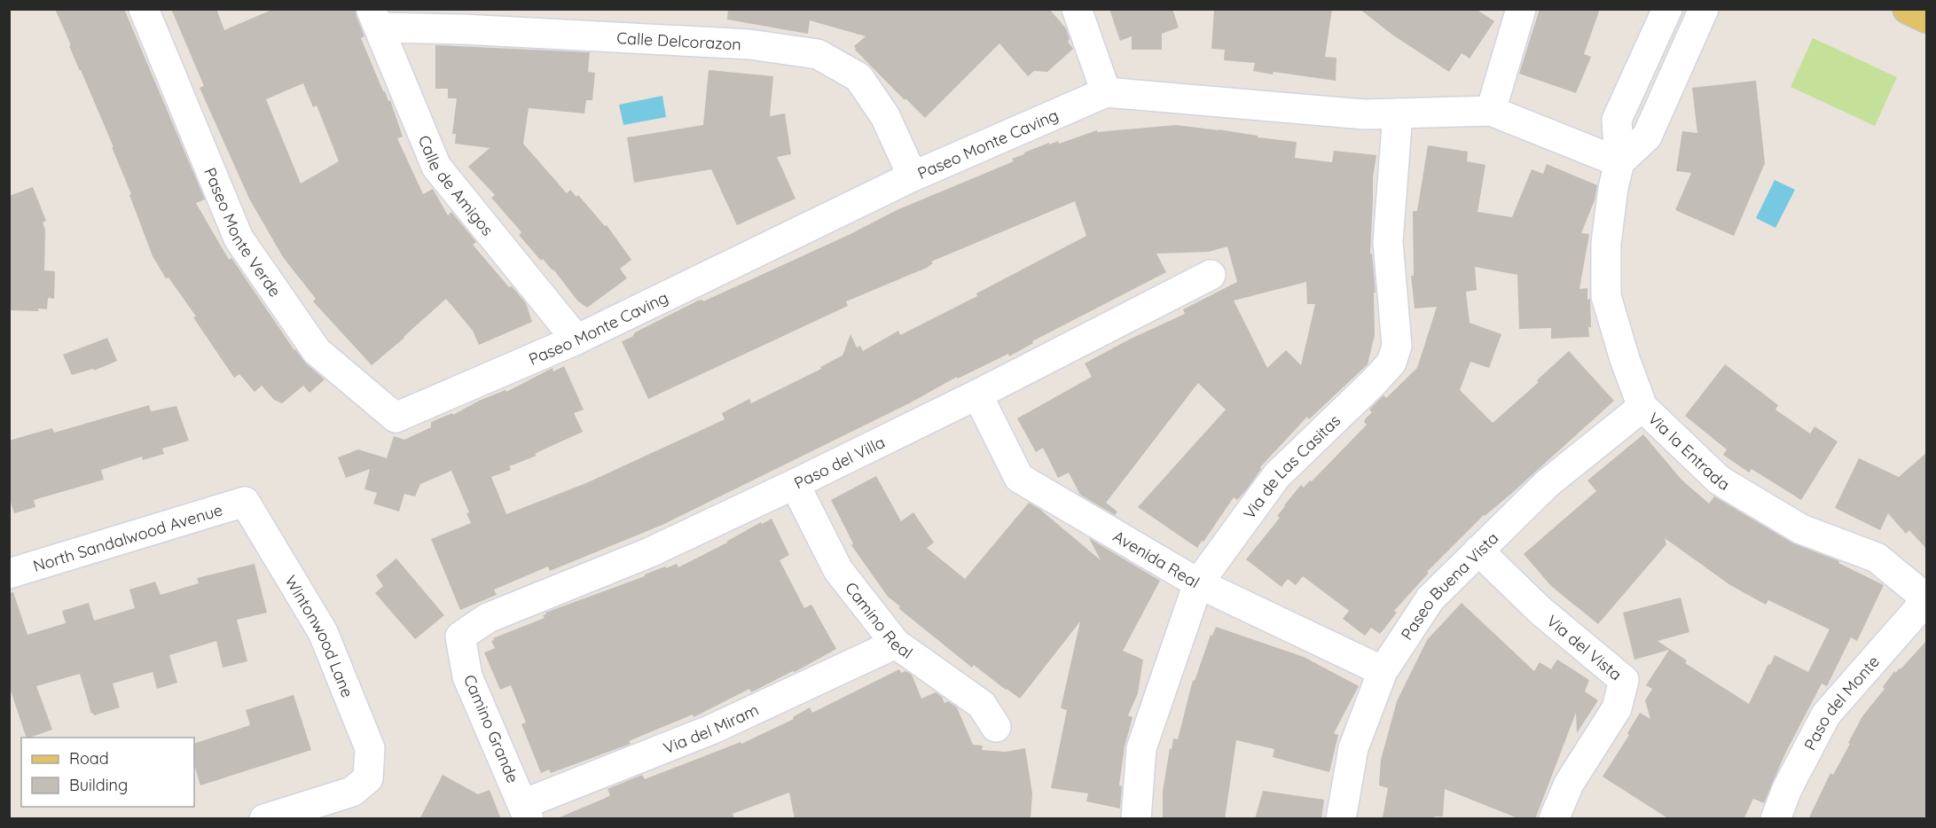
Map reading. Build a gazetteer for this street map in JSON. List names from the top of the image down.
{
  "streets": {
    "street": [
      "Calle Delcorazon",
      "Paseo Monte Caving",
      "Calle de Amigos",
      "Paseo Monte Verde",
      "Via la Entrada",
      "Paso del Villa",
      "Via de Las Casitas",
      "North Sandalwood Avenue",
      "Avenida Real",
      "Paseo Buena Vista",
      "Camino Real",
      "Wintonwood Lane",
      "Via del Vista",
      "Paso del Monte",
      "Via del Miram",
      "Camino Grande"
    ]
  },
  "crossings": [
    ["Calle Delcorazon", "Paseo Monte Caving"],
    ["Calle Delcorazon", "Calle de Amigos"],
    ["Paseo Monte Caving", "Calle de Amigos"],
    ["Paseo Monte Caving", "Paseo Monte Verde"],
    ["Paseo Monte Caving", "Via la Entrada"],
    ["Paseo Monte Caving", "Via de Las Casitas"],
    ["Via la Entrada", "Paseo Buena Vista"],
    ["Via la Entrada", "Paso del Monte"],
    ["Paso del Villa", "Avenida Real"],
    ["Paso del Villa", "Camino Real"],
    ["Paso del Villa", "Camino Grande"],
    ["Via de Las Casitas", "Avenida Real"],
    ["North Sandalwood Avenue", "Wintonwood Lane"],
    ["Avenida Real", "Paseo Buena Vista"],
    ["Paseo Buena Vista", "Via del Vista"],
    ["Camino Real", "Via del Miram"],
    ["Via del Miram", "Camino Grande"]
  ],
  "legend": ["Road", "Building"]
}
